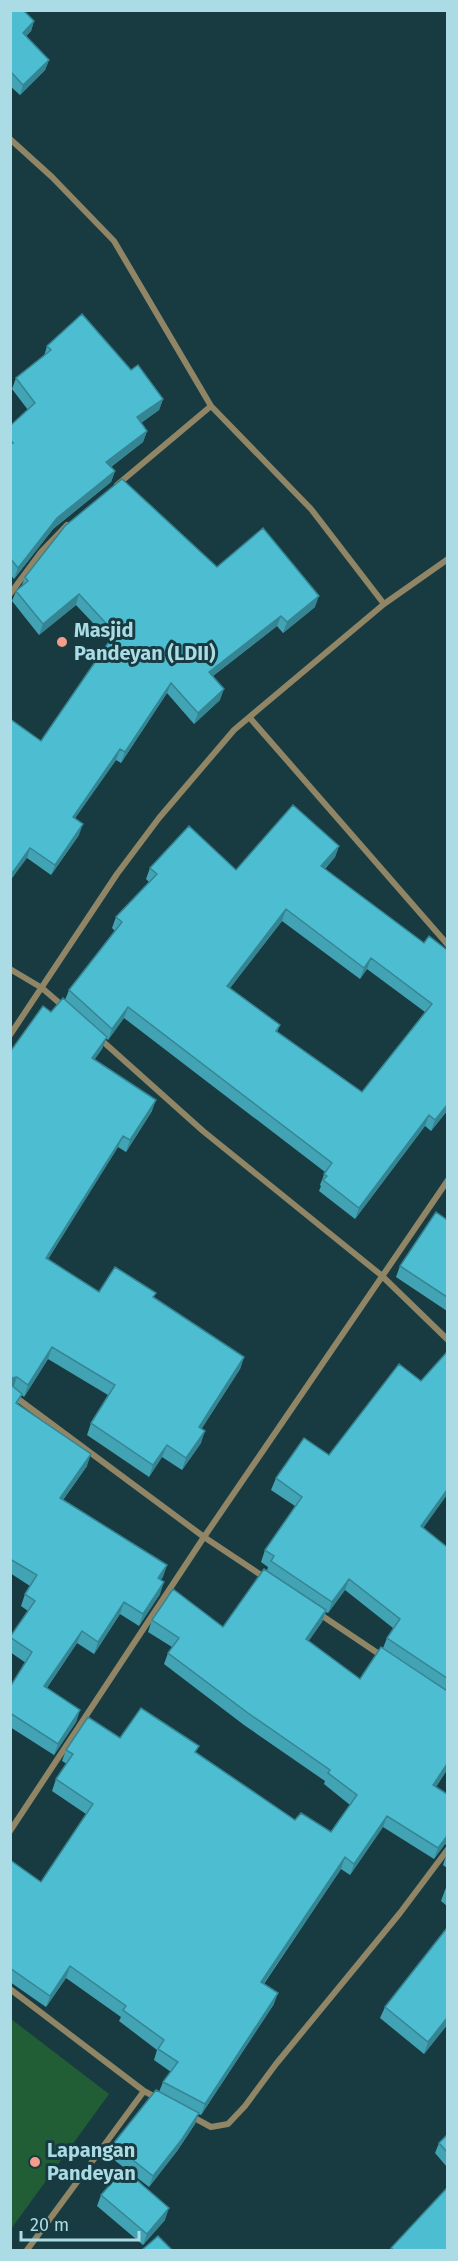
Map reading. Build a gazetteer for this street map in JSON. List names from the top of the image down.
{
  "places": ["Masjid Pandeyan (LDII)", "Lapangan Pandeyan"],
  "scale_bar": "20 m"
}
